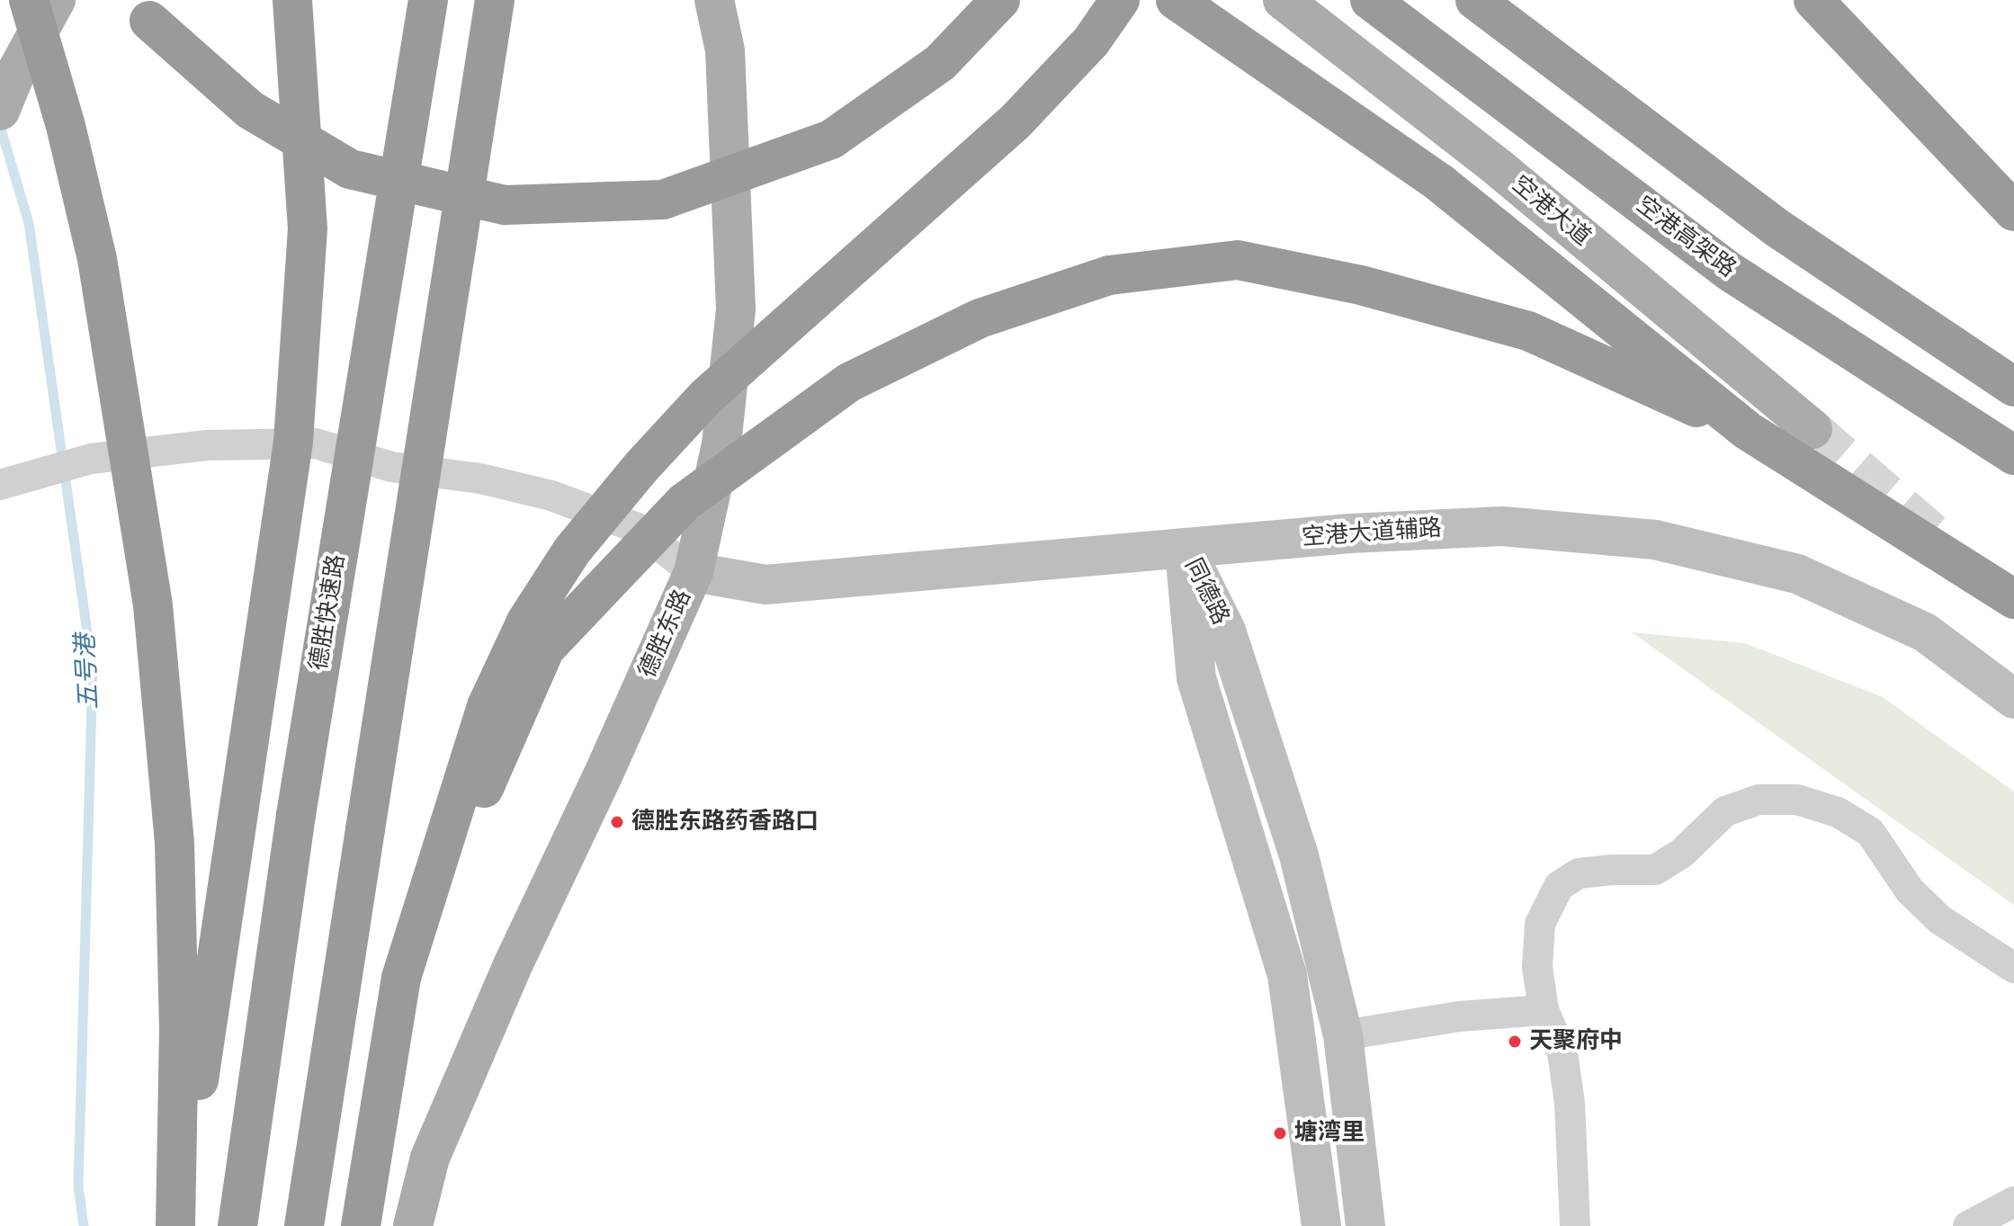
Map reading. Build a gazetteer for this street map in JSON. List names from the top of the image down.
{
  "streets": {
    "highway": ["空港高架路", "德胜快速路"],
    "main road": ["空港大道", "德胜东路"],
    "street": ["空港大道辅路", "同德路"]
  },
  "crossings": [
    ["空港大道辅路", "同德路"],
    ["空港大道辅路", "德胜东路"]
  ],
  "water": ["五号港"],
  "places": ["德胜东路药香路口", "天聚府中", "塘湾里"]
}
